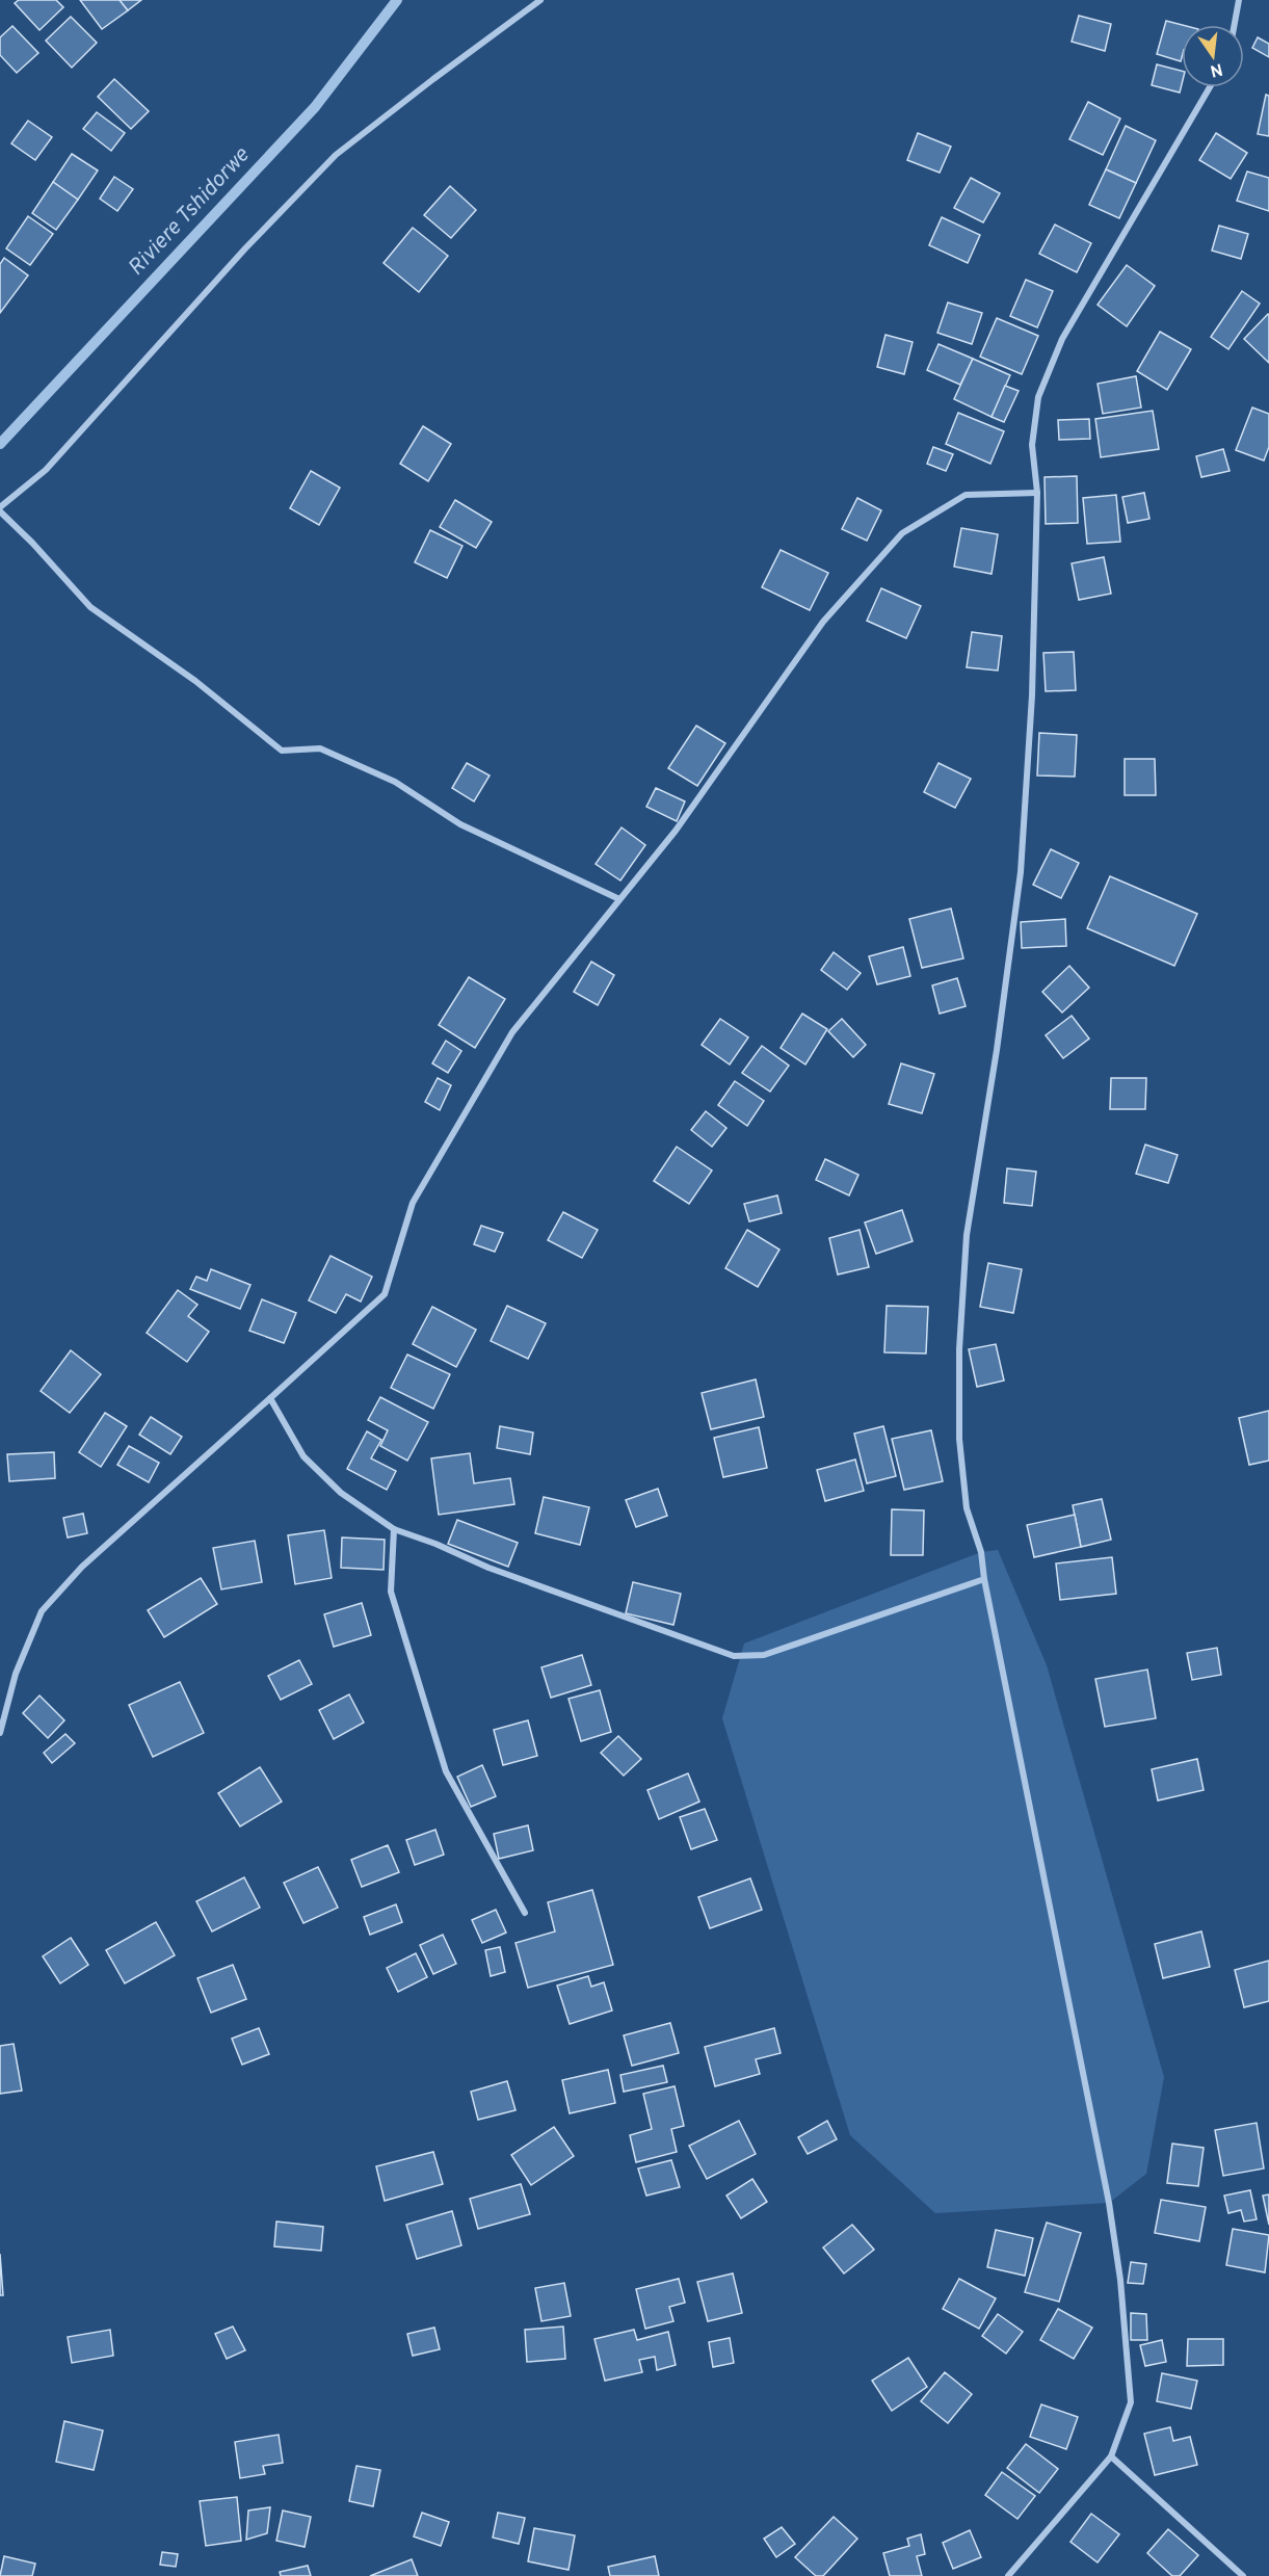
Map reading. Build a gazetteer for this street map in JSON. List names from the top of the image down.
{
  "water": ["Riviere Tshidorwe"],
  "north": "bottom"
}
